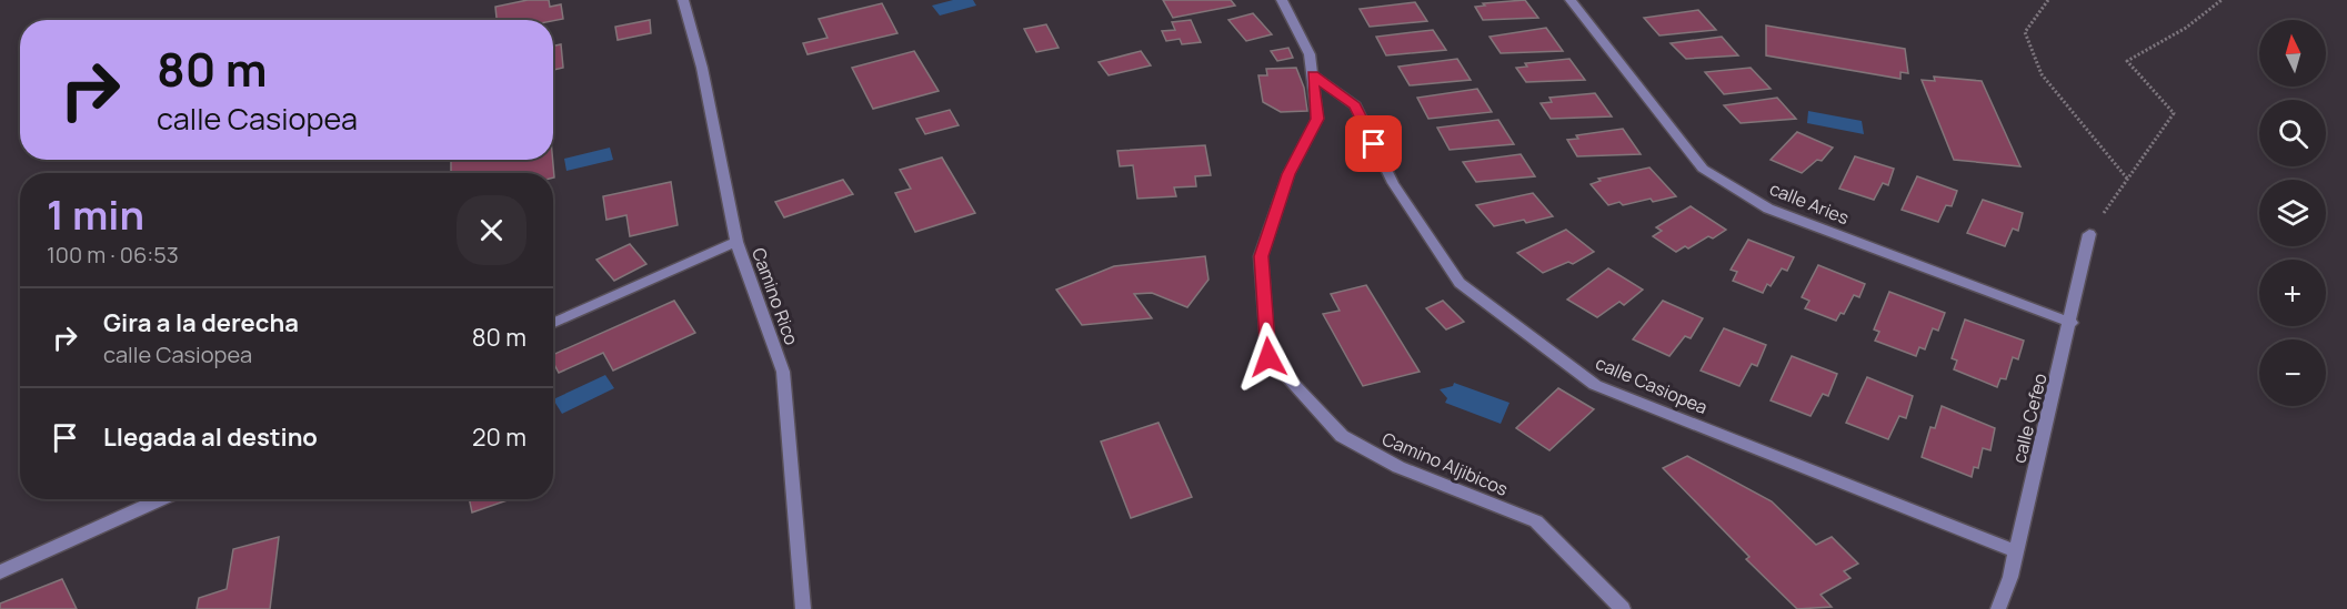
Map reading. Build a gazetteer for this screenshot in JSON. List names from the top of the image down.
{
  "streets": {
    "street": [
      "calle Aries",
      "Camino Rico",
      "calle Casiopea",
      "calle Cefeo",
      "Camino Aljibicos"
    ]
  },
  "crossings": [
    ["calle Aries", "calle Cefeo"],
    ["calle Casiopea", "calle Cefeo"],
    ["calle Casiopea", "Camino Aljibicos"]
  ],
  "north": "top",
  "page": {
    "map_buttons": ["+", "−"],
    "turn": ["80 m", "calle Casiopea"],
    "heading": ["1 min", "100 m · 06:53"],
    "list": [
      {
        "name": "Gira a la derecha",
        "note": "calle Casiopea",
        "value": "80 m"
      },
      {
        "name": "Llegada al destino",
        "value": "20 m"
      }
    ]
  }
}
